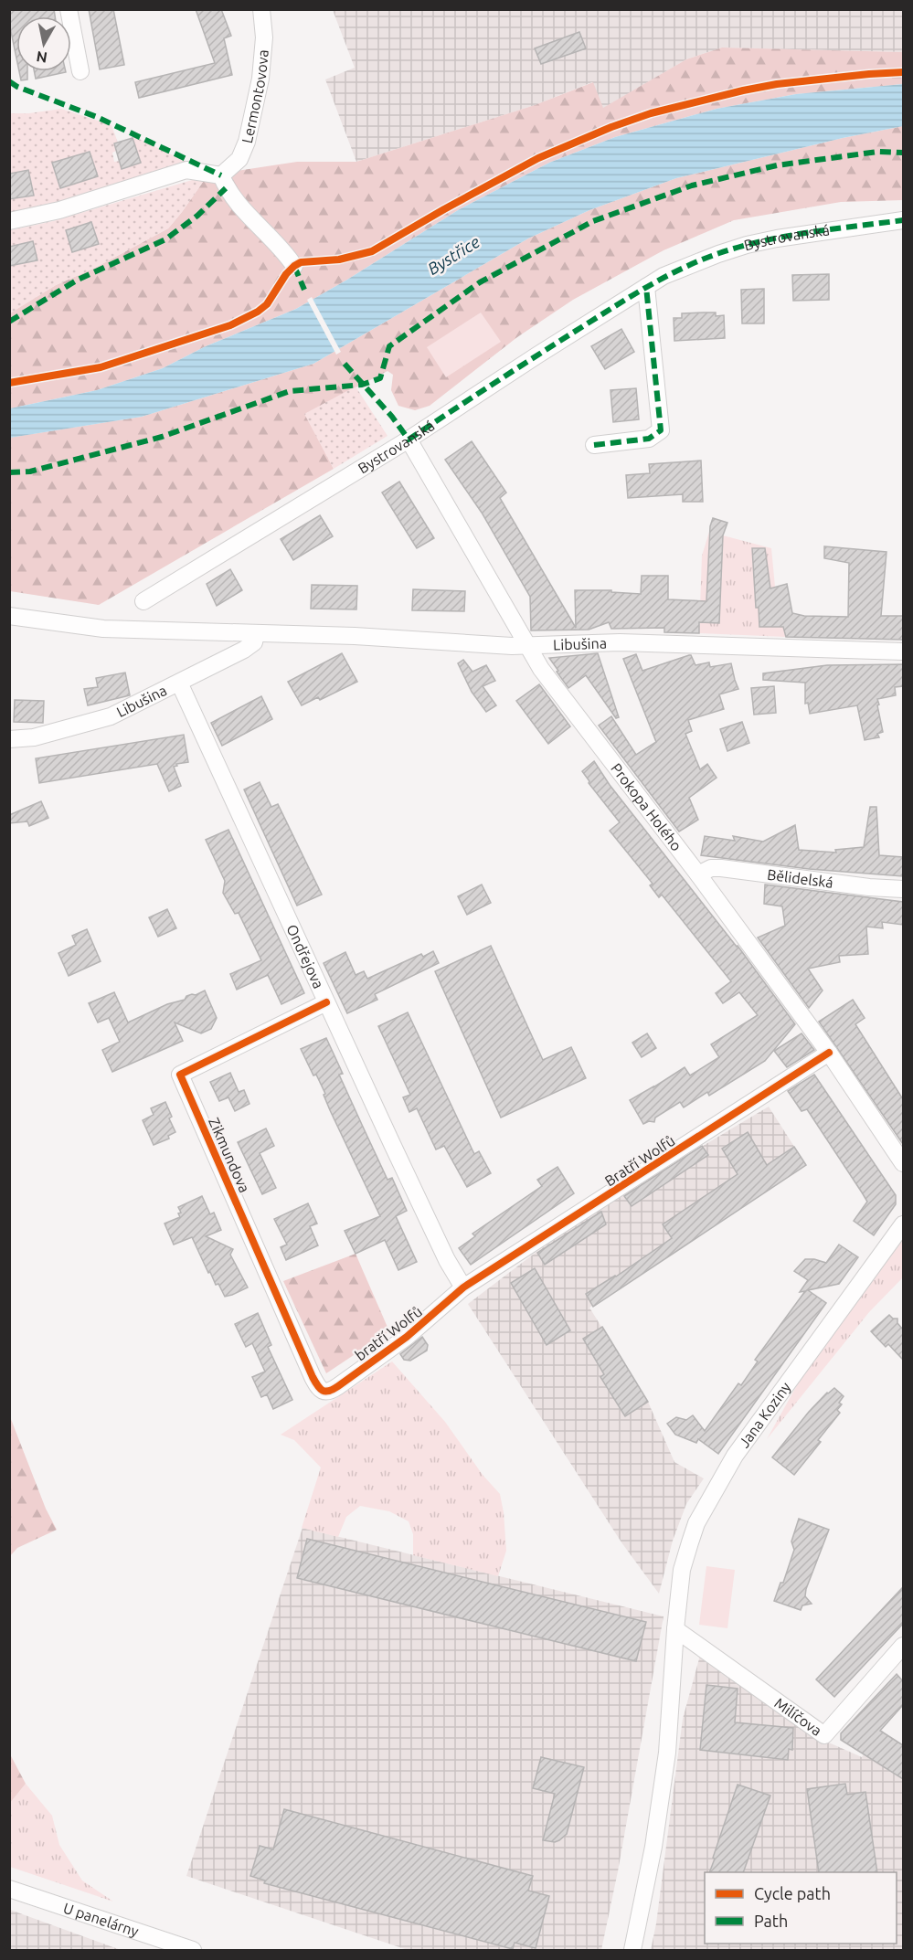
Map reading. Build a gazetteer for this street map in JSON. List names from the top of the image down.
{
  "streets": {
    "street": [
      "Lermontovova",
      "Bystrovanská",
      "Libušina",
      "Prokopa Holého",
      "Bělidelská",
      "Ondřejova",
      "Zikmundova",
      "Bratří Wolfů",
      "bratří Wolfů",
      "Jana Koziny",
      "Milíčova",
      "U panelárny"
    ]
  },
  "crossings": [
    ["Bystrovanská", "Prokopa Holého"],
    ["Libušina", "Prokopa Holého"],
    ["Libušina", "Ondřejova"],
    ["Prokopa Holého", "Bělidelská"],
    ["Prokopa Holého", "Bratří Wolfů"],
    ["Ondřejova", "Zikmundova"],
    ["Ondřejova", "Bratří Wolfů"],
    ["Ondřejova", "bratří Wolfů"],
    ["Zikmundova", "bratří Wolfů"],
    ["Bratří Wolfů", "bratří Wolfů"],
    ["Jana Koziny", "Milíčova"]
  ],
  "water": ["Bystřice"],
  "legend": ["Cycle path", "Path"],
  "north": "bottom"
}
